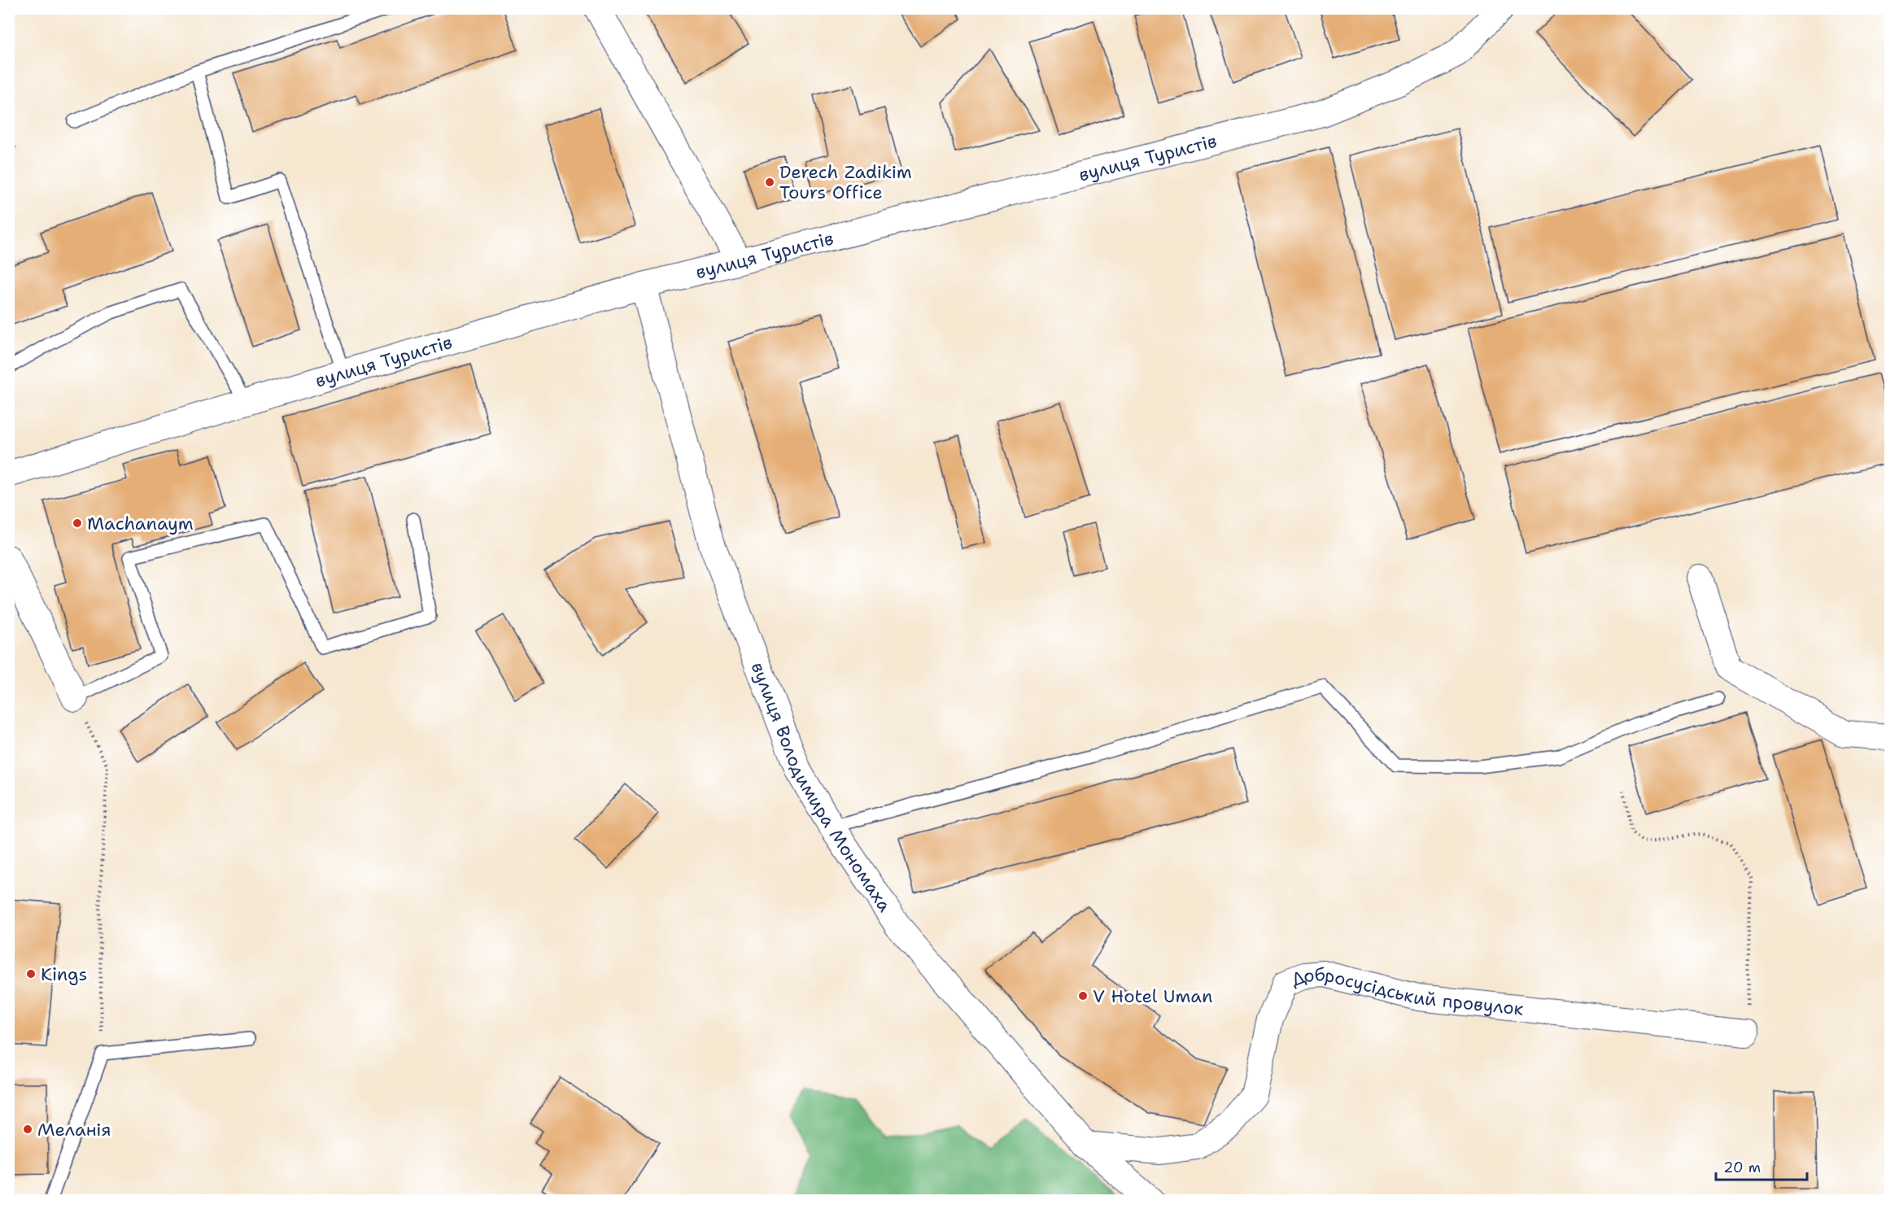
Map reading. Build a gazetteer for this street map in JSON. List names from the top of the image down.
{
  "streets": {
    "street": ["вулиця Туристів", "вулиця Володимира Мономаха", "Добросусідський провулок"]
  },
  "crossings": [
    ["вулиця Туристів", "вулиця Володимира Мономаха"],
    ["вулиця Володимира Мономаха", "Добросусідський провулок"]
  ],
  "places": [
    "Derech Zadikim Tours Office",
    "Machanaym",
    "Kings",
    "V Hotel Uman",
    "Меланія"
  ],
  "scale_bar": "20 m"
}
